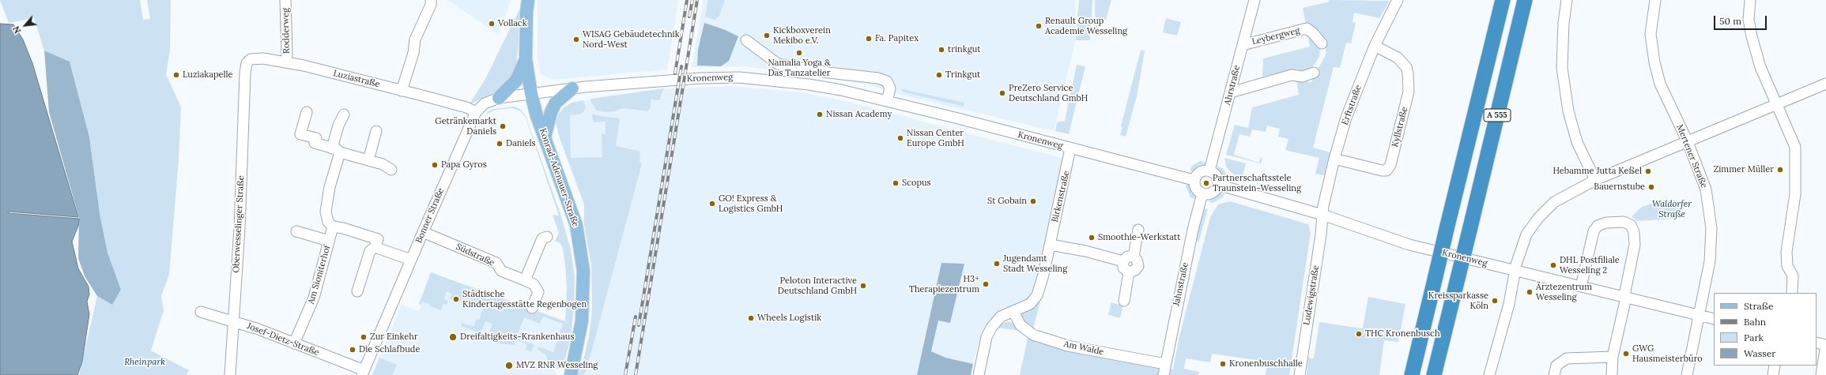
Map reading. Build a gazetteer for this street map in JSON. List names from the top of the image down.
{
  "streets": {
    "highway": ["A 555"],
    "main road": ["Konrad-Adenauer-Straße"],
    "street": [
      "Rodderweg",
      "Leybergweg",
      "Kronenweg",
      "Luziastraße",
      "Ahrstraße",
      "Erftstraße",
      "Kyllstraße",
      "Mertener Straße",
      "Birkenstraße",
      "Bonner Straße",
      "Oberwesselinger Straße",
      "Südstraße",
      "Am Sioniterhof",
      "Jahnstraße",
      "Ludewigstraße",
      "Josef-Dietz-Straße",
      "Am Walde"
    ]
  },
  "crossings": [
    ["Rodderweg", "Luziastraße"],
    ["Leybergweg", "Ahrstraße"],
    ["Kronenweg", "Ahrstraße"],
    ["Kronenweg", "Erftstraße"],
    ["Kronenweg", "Mertener Straße"],
    ["Kronenweg", "Konrad-Adenauer-Straße"],
    ["Kronenweg", "Birkenstraße"],
    ["Kronenweg", "Bonner Straße"],
    ["Kronenweg", "Jahnstraße"],
    ["Kronenweg", "Ludewigstraße"],
    ["Luziastraße", "Bonner Straße"],
    ["Luziastraße", "Oberwesselinger Straße"],
    ["Ahrstraße", "Jahnstraße"],
    ["Erftstraße", "Kyllstraße"],
    ["Erftstraße", "Ludewigstraße"],
    ["Konrad-Adenauer-Straße", "Bonner Straße"],
    ["Birkenstraße", "Am Walde"],
    ["Bonner Straße", "Südstraße"],
    ["Bonner Straße", "Josef-Dietz-Straße"],
    ["Oberwesselinger Straße", "Josef-Dietz-Straße"],
    ["Am Sioniterhof", "Josef-Dietz-Straße"],
    ["Jahnstraße", "Am Walde"]
  ],
  "parks": ["Waldorfer Straße", "Rheinpark"],
  "places": [
    "Vollack",
    "Renault Group Academie Wesseling",
    "Kickboxverein Mekibo e.V.",
    "Fa. Papitex",
    "WISAG Gebäudetechnik Nord-West",
    "trinkgut",
    "Namalia Yoga & Das Tanzatelier",
    "Luziakapelle",
    "Trinkgut",
    "PreZero Service Deutschland GmbH",
    "Nissan Academy",
    "Getränkemarkt Daniels",
    "Nissan Center Europe GmbH",
    "Daniels",
    "Papa Gyros",
    "Zimmer Müller",
    "Hebamme Jutta Keßel",
    "Scopus",
    "Partnerschaftsstele Traunstein-Wesseling",
    "Bauernstube",
    "St Gobain",
    "GO! Express & Logistics GmbH",
    "Smoothie-Werkstatt",
    "Jugendamt Stadt Wesseling",
    "DHL Postfiliale Wesseling 2",
    "H3+ Therapiezentrum",
    "Peloton Interactive Deutschland GmbH",
    "Ärztezentrum Wesseling",
    "Städtische Kindertagesstätte Regenbogen",
    "Kreissparkasse Köln",
    "Wheels Logistik",
    "THC Kronenbusch",
    "Zur Einkehr",
    "Dreifaltigkeits-Krankenhaus",
    "Die Schlafbude",
    "GWG Hausmeisterbüro",
    "Kronenbuschhalle",
    "MVZ RNR Wesseling"
  ],
  "legend": [
    "Straße",
    "Bahn",
    "Park",
    "Wasser"
  ],
  "scale_bar": "50 m",
  "north": "bottom left"
}
